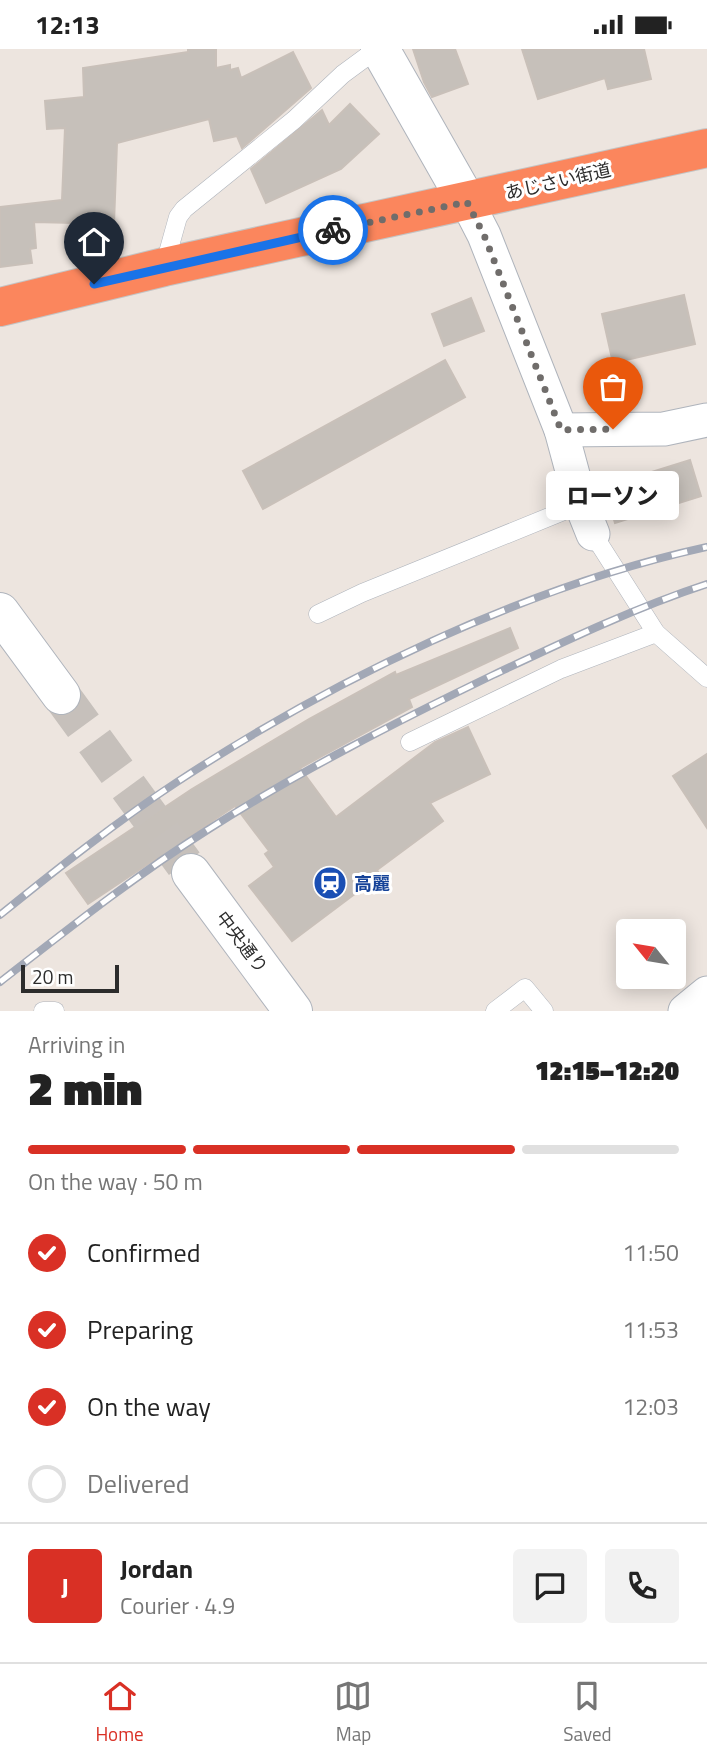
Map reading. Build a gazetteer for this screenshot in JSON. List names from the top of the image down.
{
  "streets": {
    "highway": ["あじさい街道"],
    "street": ["中央通り"]
  },
  "places": {
    "other": ["ローソン"],
    "station": ["高麗"]
  },
  "scale_bar": "20 m",
  "north": "top left",
  "page": {
    "status": "12:13",
    "bubble": "ローソン",
    "scale": "20 m",
    "heading": ["2 min", "Arriving in", "12:15–12:20"],
    "panel": ["Jordan", "Courier · 4.9"],
    "bar": "On the way · 50 m",
    "list": [
      ["Confirmed", "11:50"],
      ["Preparing", "11:53"],
      ["On the way", "12:03"],
      "Delivered"
    ],
    "round": "J",
    "tabs": ["Home", "Map", "Saved"]
  }
}
